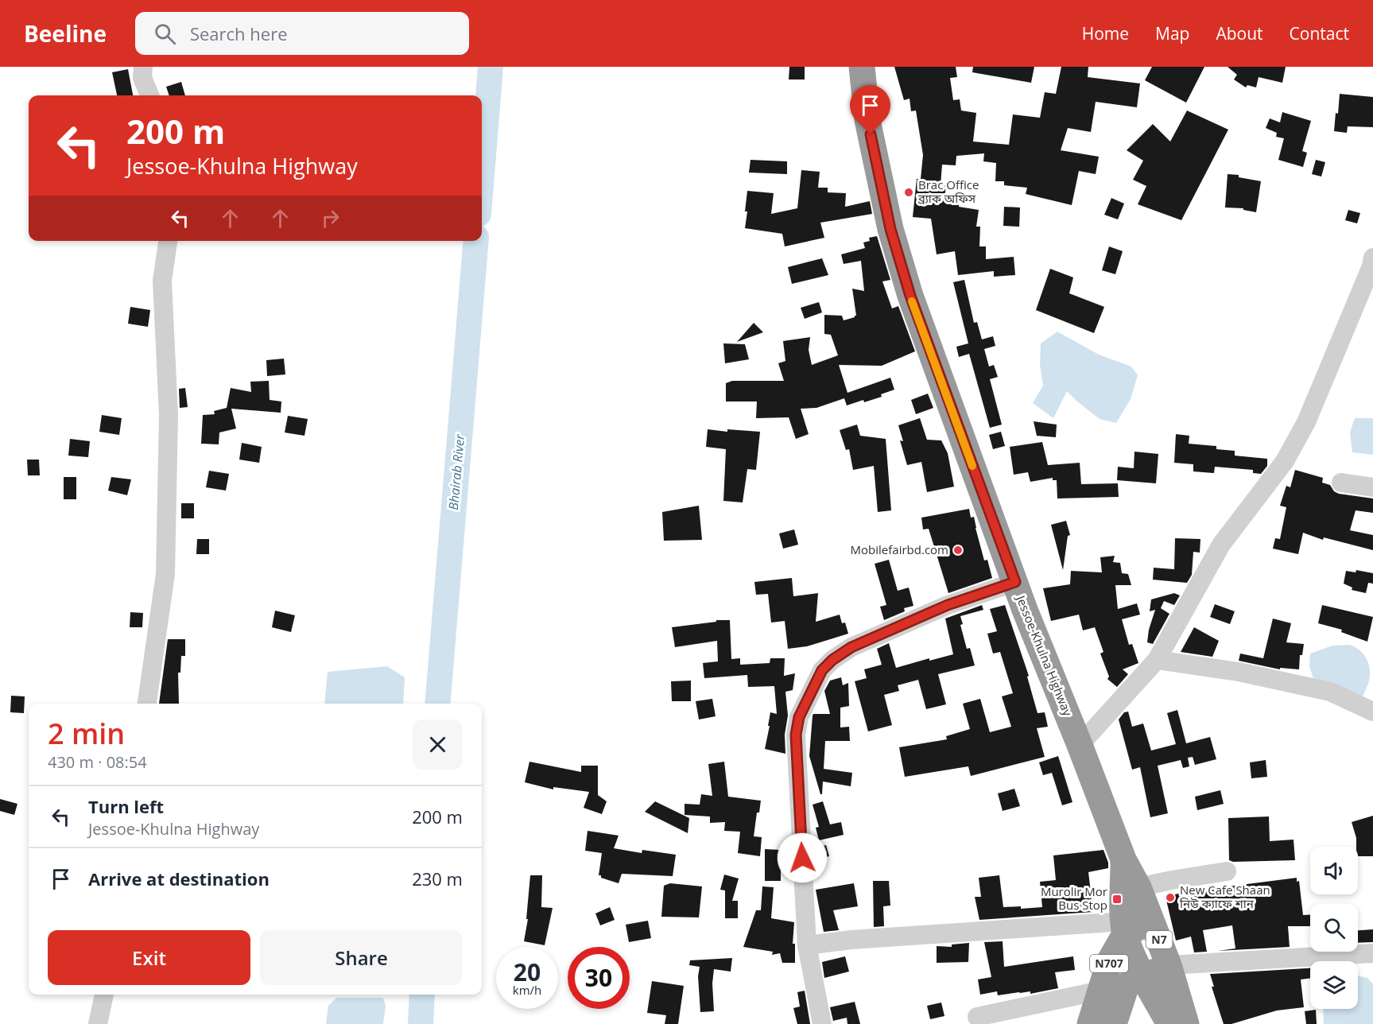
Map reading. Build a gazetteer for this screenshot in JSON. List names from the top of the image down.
{
  "streets": {
    "highway": ["Jessoe-Khulna Highway", "N7", "N707"]
  },
  "crossings": [
    ["Jessoe-Khulna Highway", "N7"],
    ["N7", "N707"]
  ],
  "water": ["Bhairab River"],
  "places": {
    "other": ["Brac Office ব্র্যাক অফিস", "Mobilefairbd.com", "New Cafe Shaan নিউ ক্যাফে শান"],
    "transit": ["Murolir Mor Bus Stop"]
  },
  "page": {
    "header": "Beeline",
    "search": "Search here",
    "nav": [
      "Home",
      "Map",
      "About",
      "Contact"
    ],
    "turn": ["200 m", "Jessoe-Khulna Highway"],
    "heading": ["2 min", "430 m · 08:54"],
    "list": [
      {
        "name": "Turn left",
        "note": "Jessoe-Khulna Highway",
        "value": "200 m"
      },
      {
        "name": "Arrive at destination",
        "value": "230 m"
      }
    ],
    "buttons": ["Exit", "Share"],
    "speed": "20 km/h",
    "limit": "30"
  }
}
